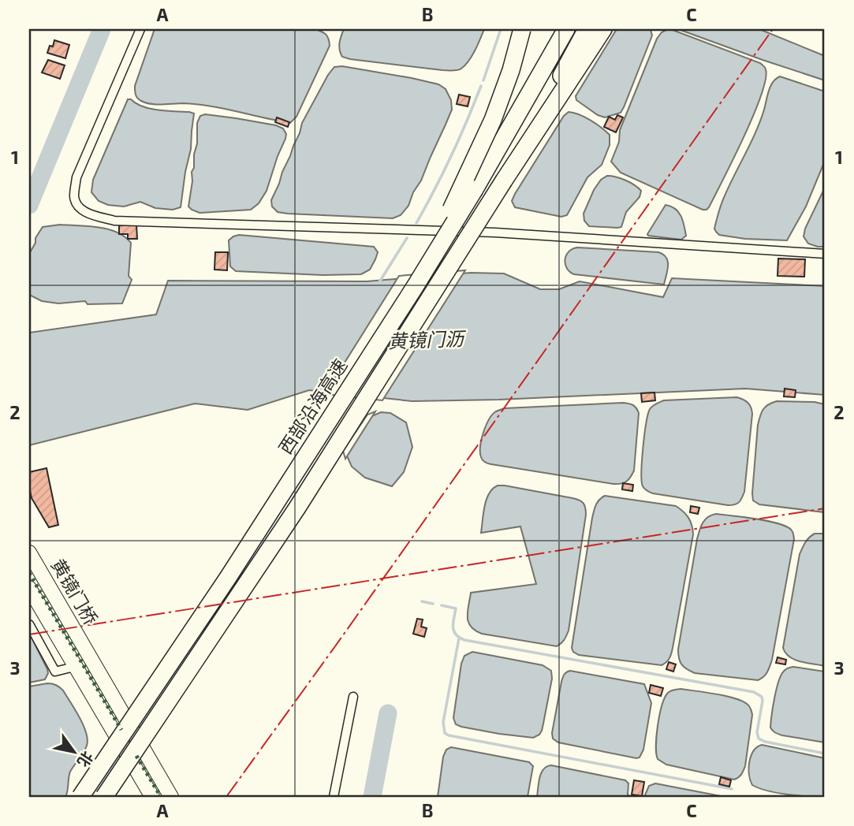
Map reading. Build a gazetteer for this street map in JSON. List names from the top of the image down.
{
  "streets": {
    "highway": ["西部沿海高速"],
    "main road": ["黄镜门桥"]
  },
  "water": ["黄镜门沥"],
  "north": "bottom right",
  "grid": {
    "columns": ["A", "B", "C"],
    "rows": ["1", "2", "3"]
  }
}
